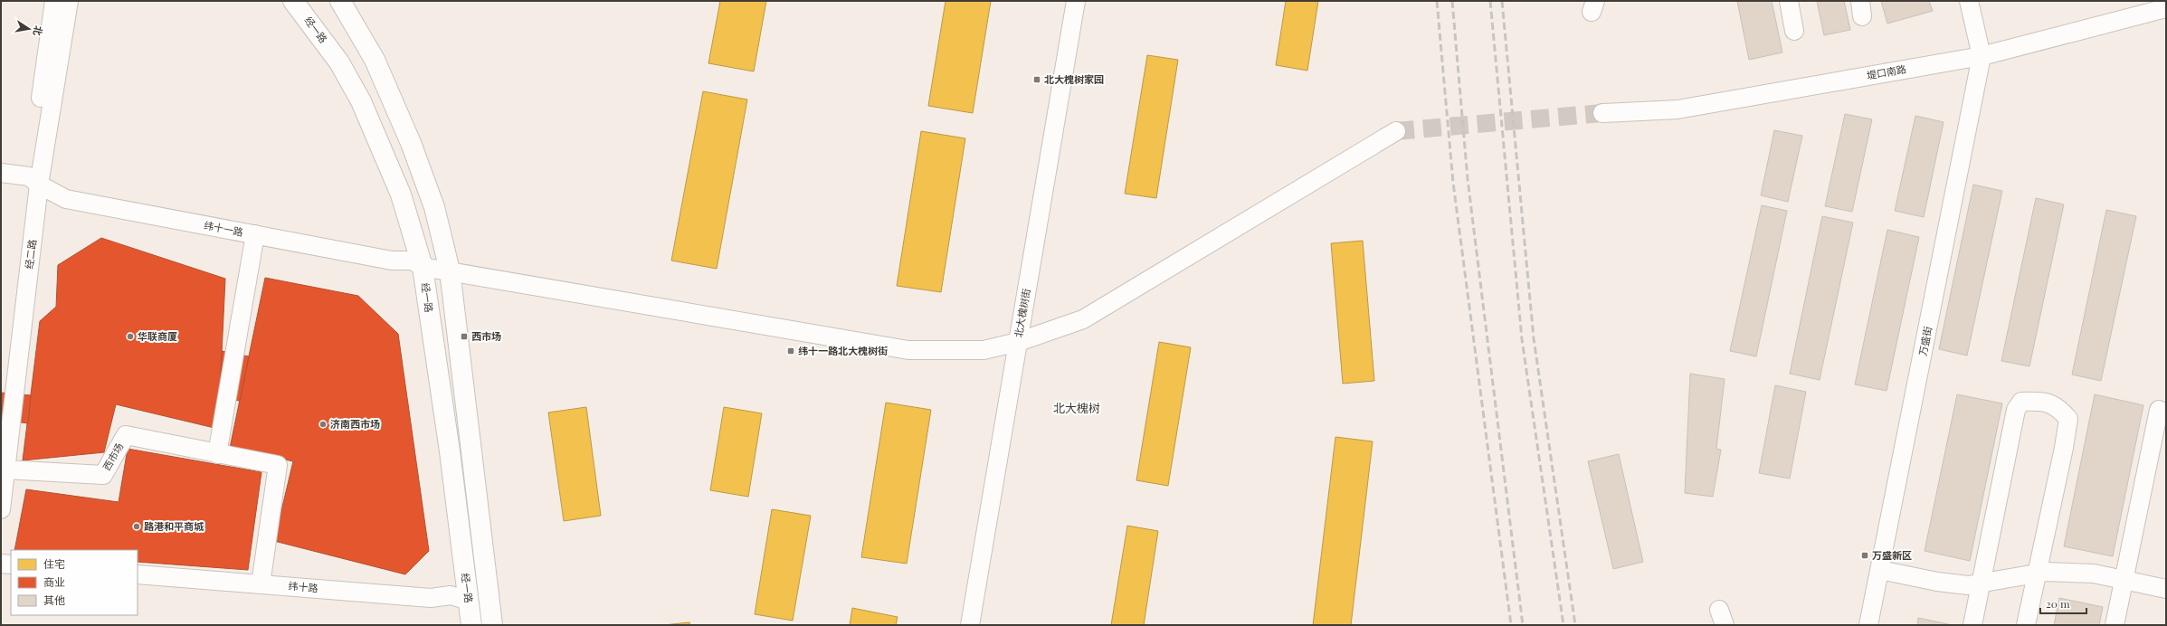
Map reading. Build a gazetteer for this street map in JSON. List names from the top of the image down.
{
  "streets": {
    "main road": ["经一路"],
    "street": [
      "堤口南路",
      "纬十一路",
      "经二路",
      "北大槐树街",
      "万盛街",
      "西市场",
      "纬十路"
    ]
  },
  "crossings": [
    ["经一路", "纬十一路"],
    ["经一路", "纬十路"],
    ["堤口南路", "万盛街"],
    ["纬十一路", "经二路"],
    ["纬十一路", "北大槐树街"],
    ["经二路", "西市场"],
    ["西市场", "纬十路"]
  ],
  "districts": ["北大槐树"],
  "places": {
    "transit": [
      "北大槐树家园",
      "西市场",
      "纬十一路北大槐树街",
      "万盛新区"
    ],
    "other": ["华联商厦", "济南西市场", "路港和平商城"]
  },
  "legend": ["住宅", "商业", "其他"],
  "scale_bar": "20 m",
  "north": "right"
}
